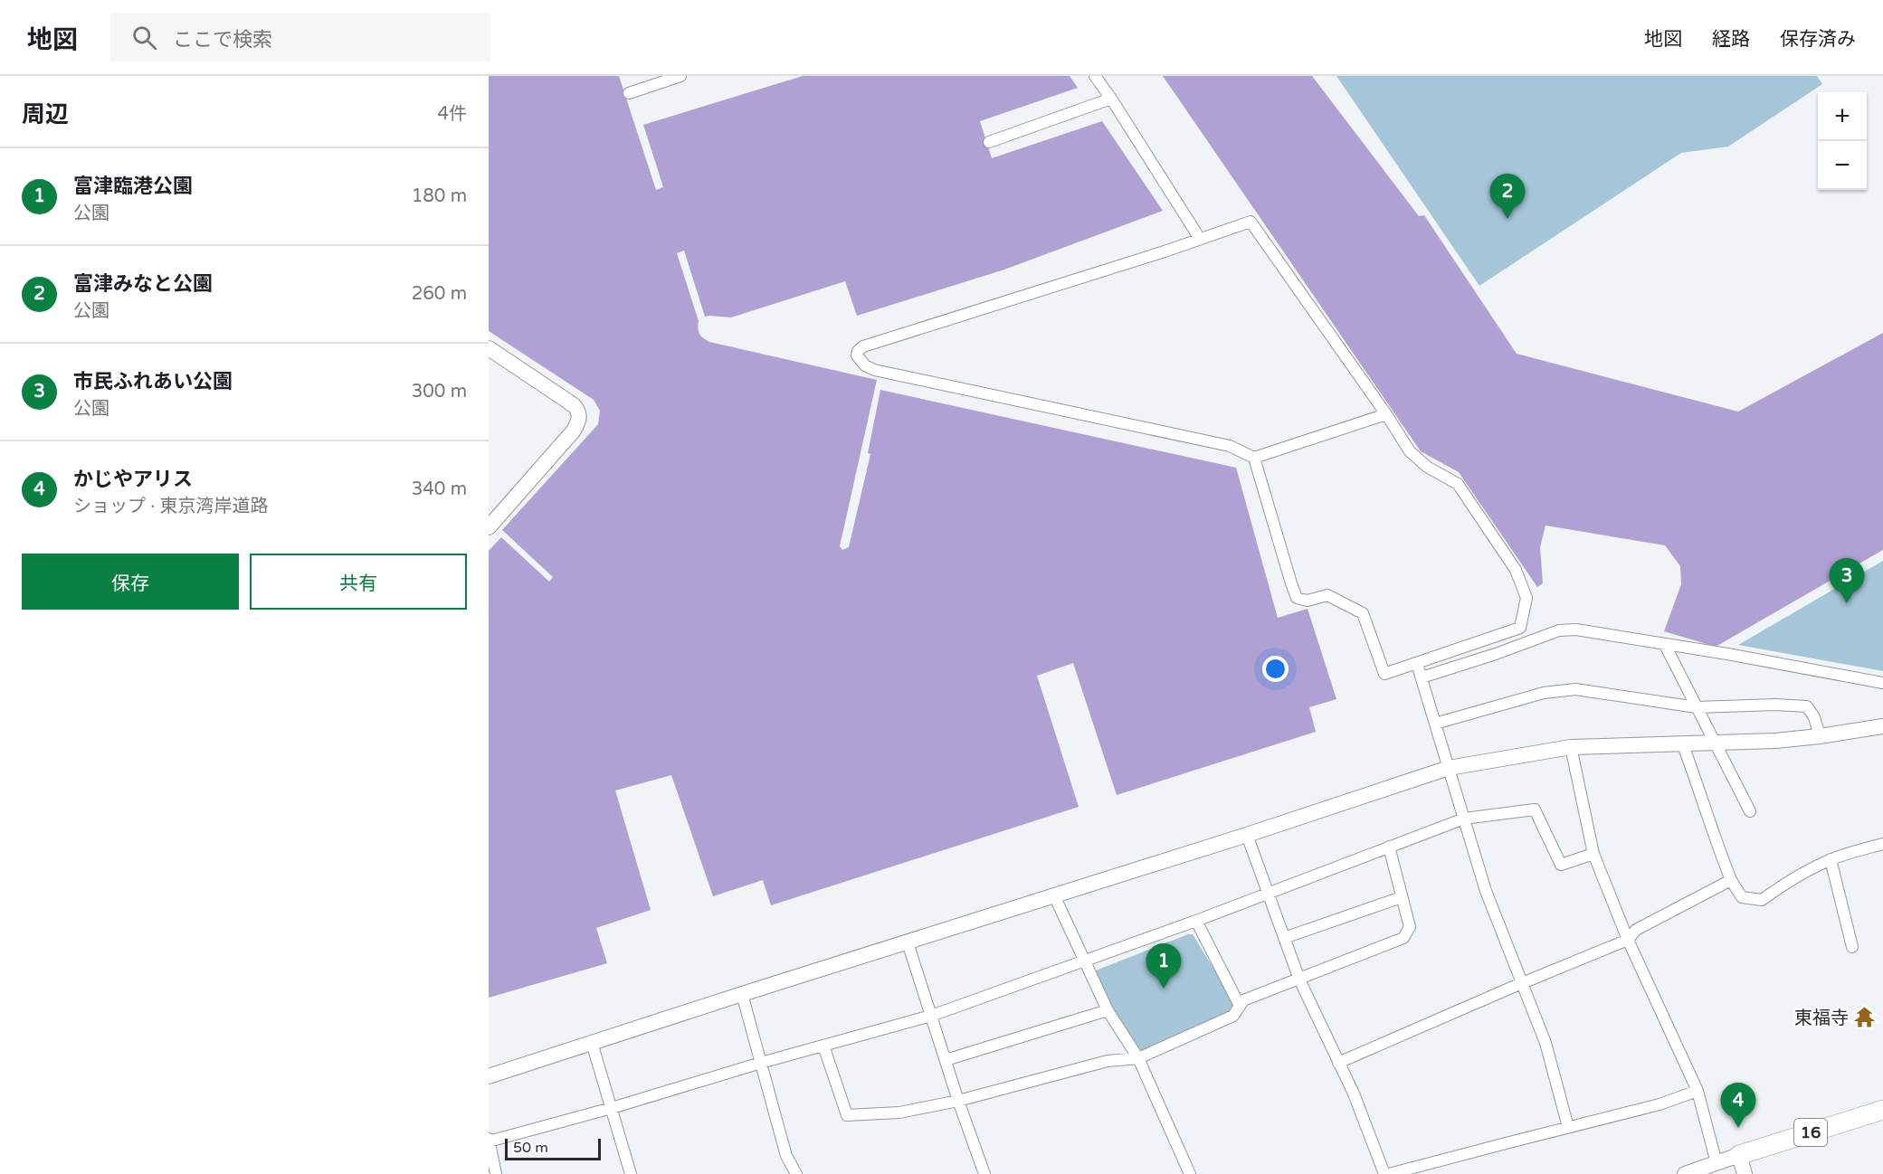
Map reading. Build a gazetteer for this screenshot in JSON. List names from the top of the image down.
{
  "streets": {
    "highway": ["16"]
  },
  "places": {
    "temple": ["東福寺"]
  },
  "scale_bar": "50 m",
  "page": {
    "header": "地図",
    "search": "ここで検索",
    "nav": ["地図", "経路", "保存済み"],
    "heading": ["周辺", "4件"],
    "map_buttons": ["+", "−"],
    "list": [
      {
        "mark": "1",
        "name": "富津臨港公園",
        "note": "公園",
        "value": "180 m"
      },
      {
        "mark": "2",
        "name": "富津みなと公園",
        "note": "公園",
        "value": "260 m"
      },
      {
        "mark": "3",
        "name": "市民ふれあい公園",
        "note": "公園",
        "value": "300 m"
      },
      {
        "mark": "4",
        "name": "かじやアリス",
        "note": "ショップ · 東京湾岸道路",
        "value": "340 m"
      }
    ],
    "pins": [
      "2",
      "3",
      "1",
      "4"
    ],
    "buttons": ["保存", "共有"],
    "scale": "50 m"
  }
}
